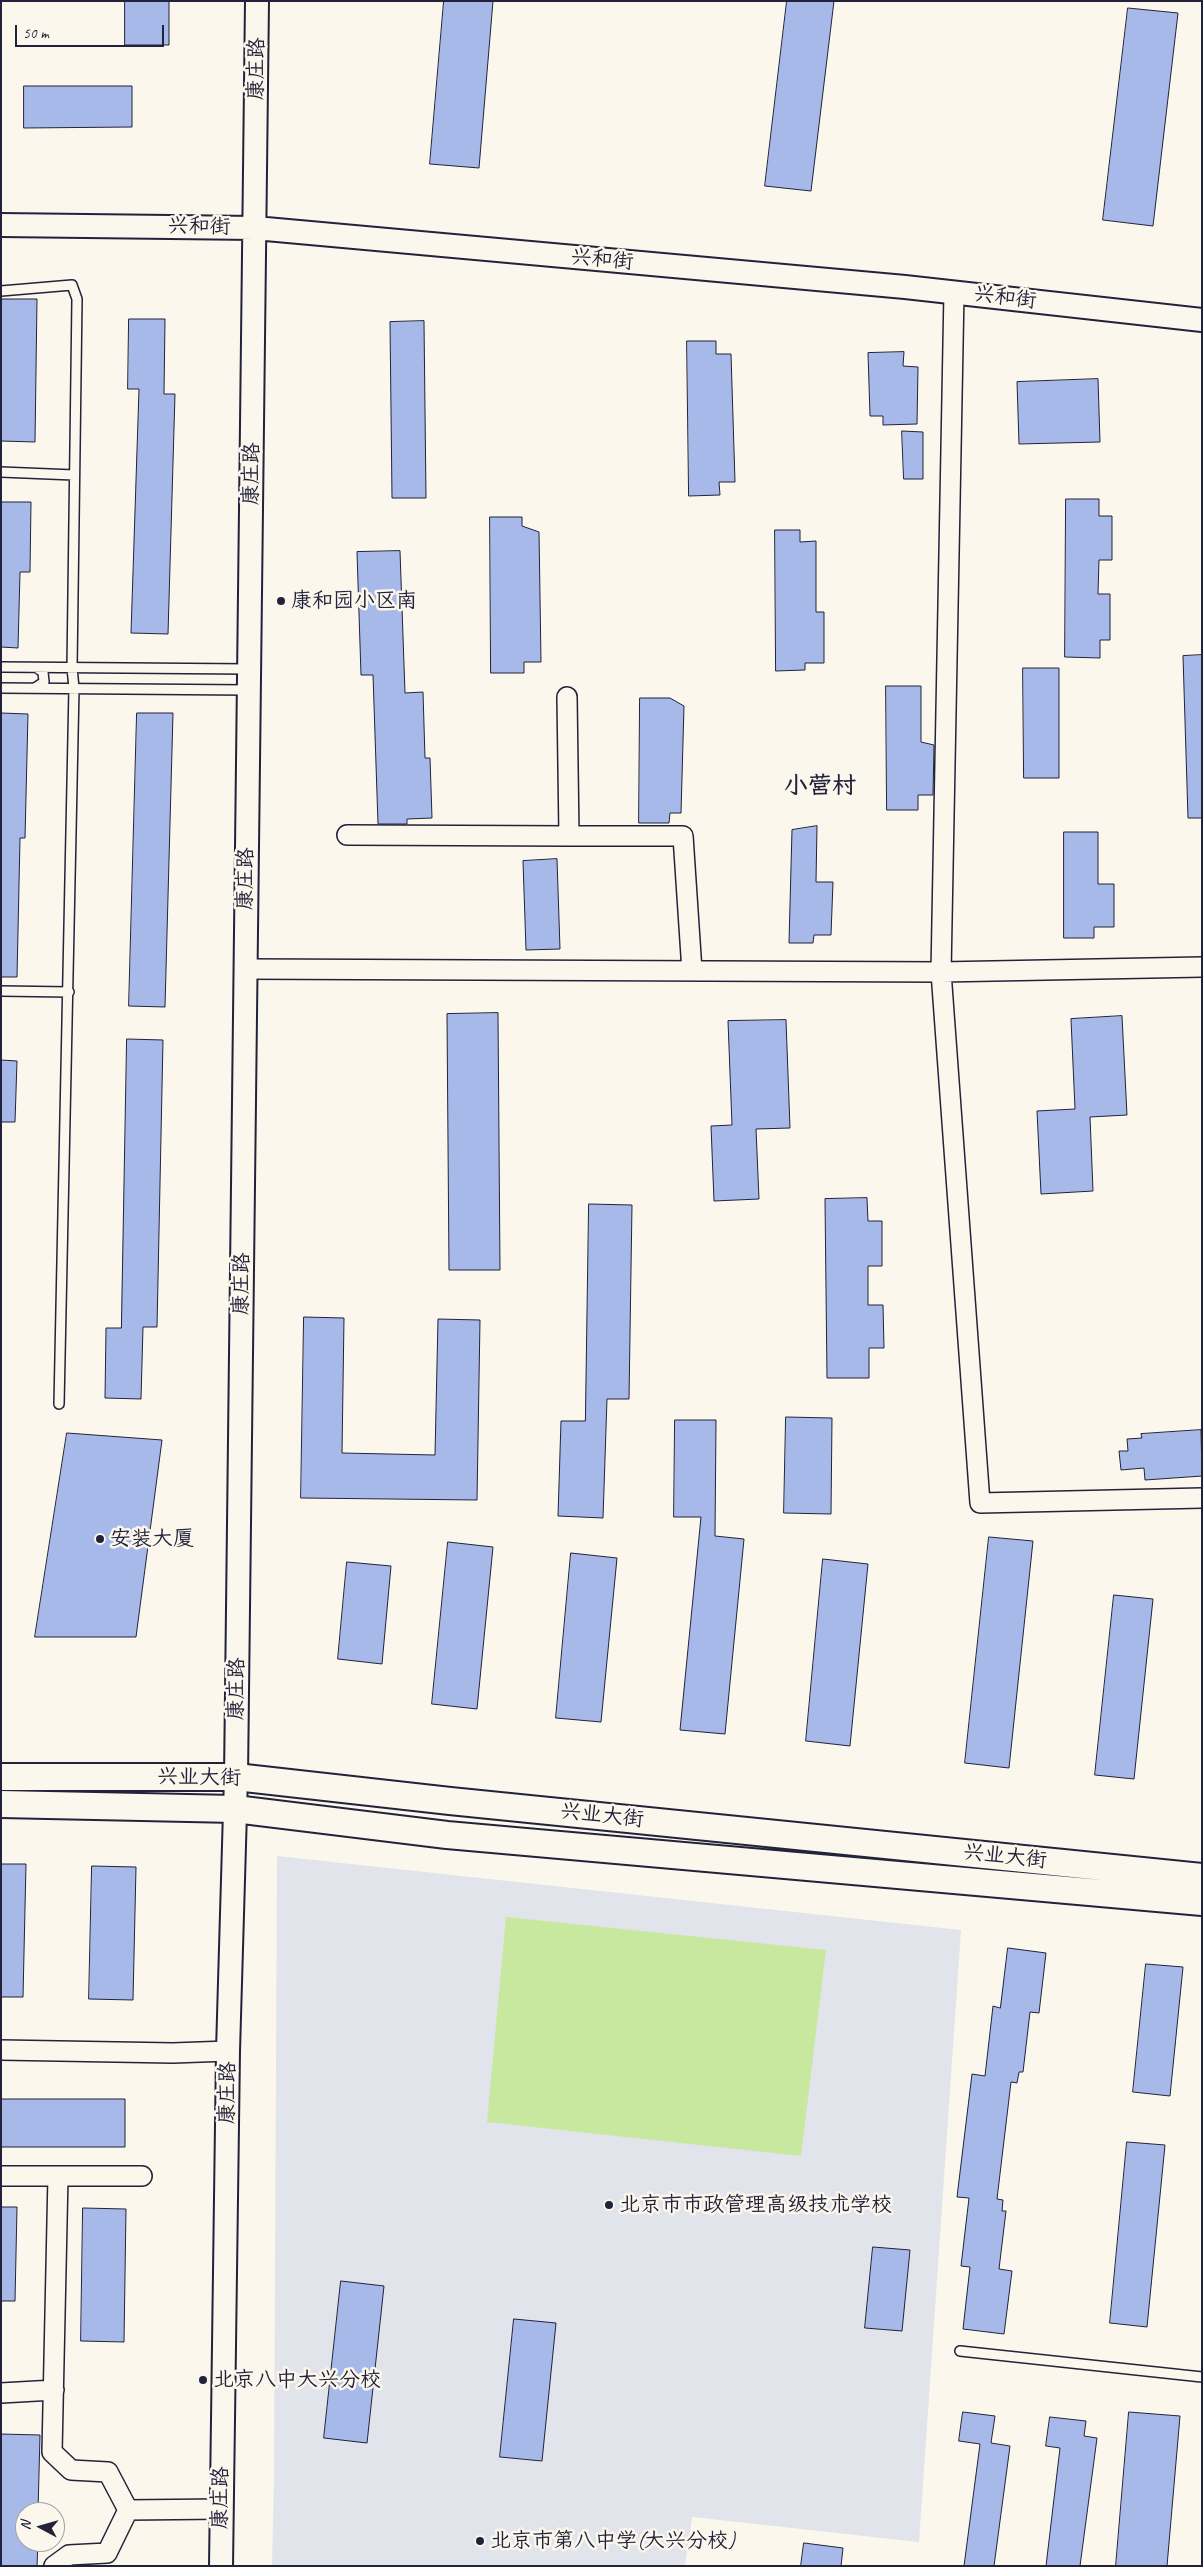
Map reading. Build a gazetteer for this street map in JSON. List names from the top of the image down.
{
  "streets": {
    "main road": ["兴业大街"],
    "street": ["康庄路", "兴和街"]
  },
  "crossings": [
    ["康庄路", "兴和街"],
    ["康庄路", "兴业大街"]
  ],
  "districts": ["小营村"],
  "places": [
    "康和园小区南",
    "安装大厦",
    "北京市市政管理高级技术学校",
    "北京八中大兴分校",
    "北京市第八中学(大兴分校)"
  ],
  "scale_bar": "50 m",
  "north": "left"
}
